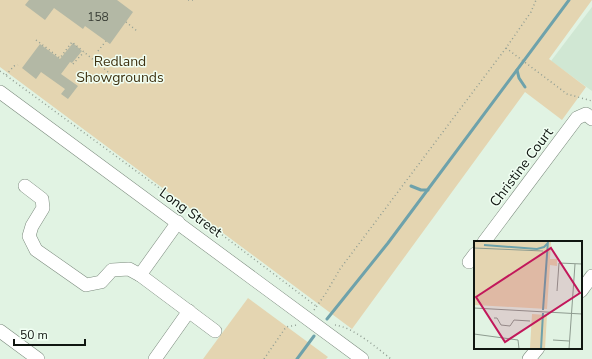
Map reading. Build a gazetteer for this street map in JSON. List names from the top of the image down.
{
  "streets": {
    "street": ["Christine Court", "Long Street"]
  },
  "parks": ["Redland Showgrounds"],
  "house_numbers": ["158"],
  "scale_bar": "50 m"
}
